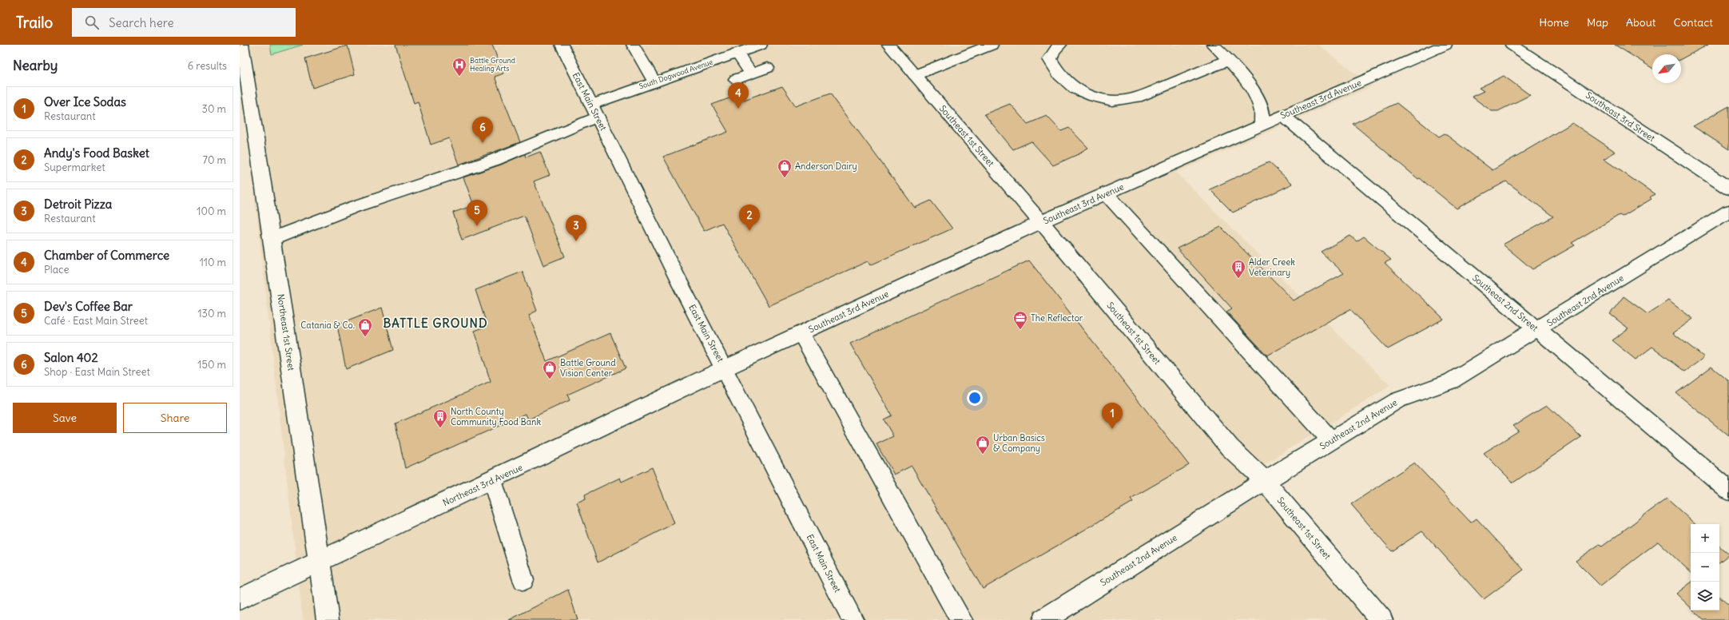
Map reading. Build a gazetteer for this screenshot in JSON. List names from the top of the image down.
{
  "streets": {
    "street": [
      "South Dogwood Avenue",
      "Southeast 3rd Avenue",
      "East Main Street",
      "Southeast 3rd Street",
      "Southeast 1st Street",
      "Southeast 2nd Avenue",
      "Southeast 2nd Street",
      "Northeast 1st Street",
      "Northeast 3rd Avenue"
    ]
  },
  "crossings": [
    ["South Dogwood Avenue", "East Main Street"],
    ["South Dogwood Avenue", "Northeast 1st Street"],
    ["Southeast 3rd Avenue", "East Main Street"],
    ["Southeast 3rd Avenue", "Southeast 1st Street"],
    ["Southeast 3rd Avenue", "Southeast 2nd Street"],
    ["Southeast 3rd Avenue", "Northeast 3rd Avenue"],
    ["East Main Street", "Northeast 3rd Avenue"],
    ["Southeast 1st Street", "Southeast 2nd Avenue"],
    ["Southeast 2nd Avenue", "Southeast 2nd Street"],
    ["Northeast 1st Street", "Northeast 3rd Avenue"]
  ],
  "districts": ["BATTLE GROUND"],
  "places": {
    "hospital": ["Battle Ground Healing Arts"],
    "shop": [
      "Anderson Dairy",
      "Catania & Co.",
      "Battle Ground Vision Center",
      "Urban Basics & Company"
    ],
    "building": ["Alder Creek Veterinary", "North County Community Food Bank"],
    "office": ["The Reflector"]
  },
  "north": "bottom left",
  "page": {
    "header": "Trailo",
    "search": "Search here",
    "nav": [
      "Home",
      "Map",
      "About",
      "Contact"
    ],
    "heading": ["Nearby", "6 results"],
    "pins": [
      "4",
      "6",
      "5",
      "2",
      "3",
      "1"
    ],
    "list": [
      {
        "mark": "1",
        "name": "Over Ice Sodas",
        "note": "Restaurant",
        "value": "30 m"
      },
      {
        "mark": "2",
        "name": "Andy's Food Basket",
        "note": "Supermarket",
        "value": "70 m"
      },
      {
        "mark": "3",
        "name": "Detroit Pizza",
        "note": "Restaurant",
        "value": "100 m"
      },
      {
        "mark": "4",
        "name": "Chamber of Commerce",
        "note": "Place",
        "value": "110 m"
      },
      {
        "mark": "5",
        "name": "Dev's Coffee Bar",
        "note": "Café · East Main Street",
        "value": "130 m"
      },
      {
        "mark": "6",
        "name": "Salon 402",
        "note": "Shop · East Main Street",
        "value": "150 m"
      }
    ],
    "buttons": ["Save", "Share"],
    "map_buttons": ["+", "−"]
  }
}
